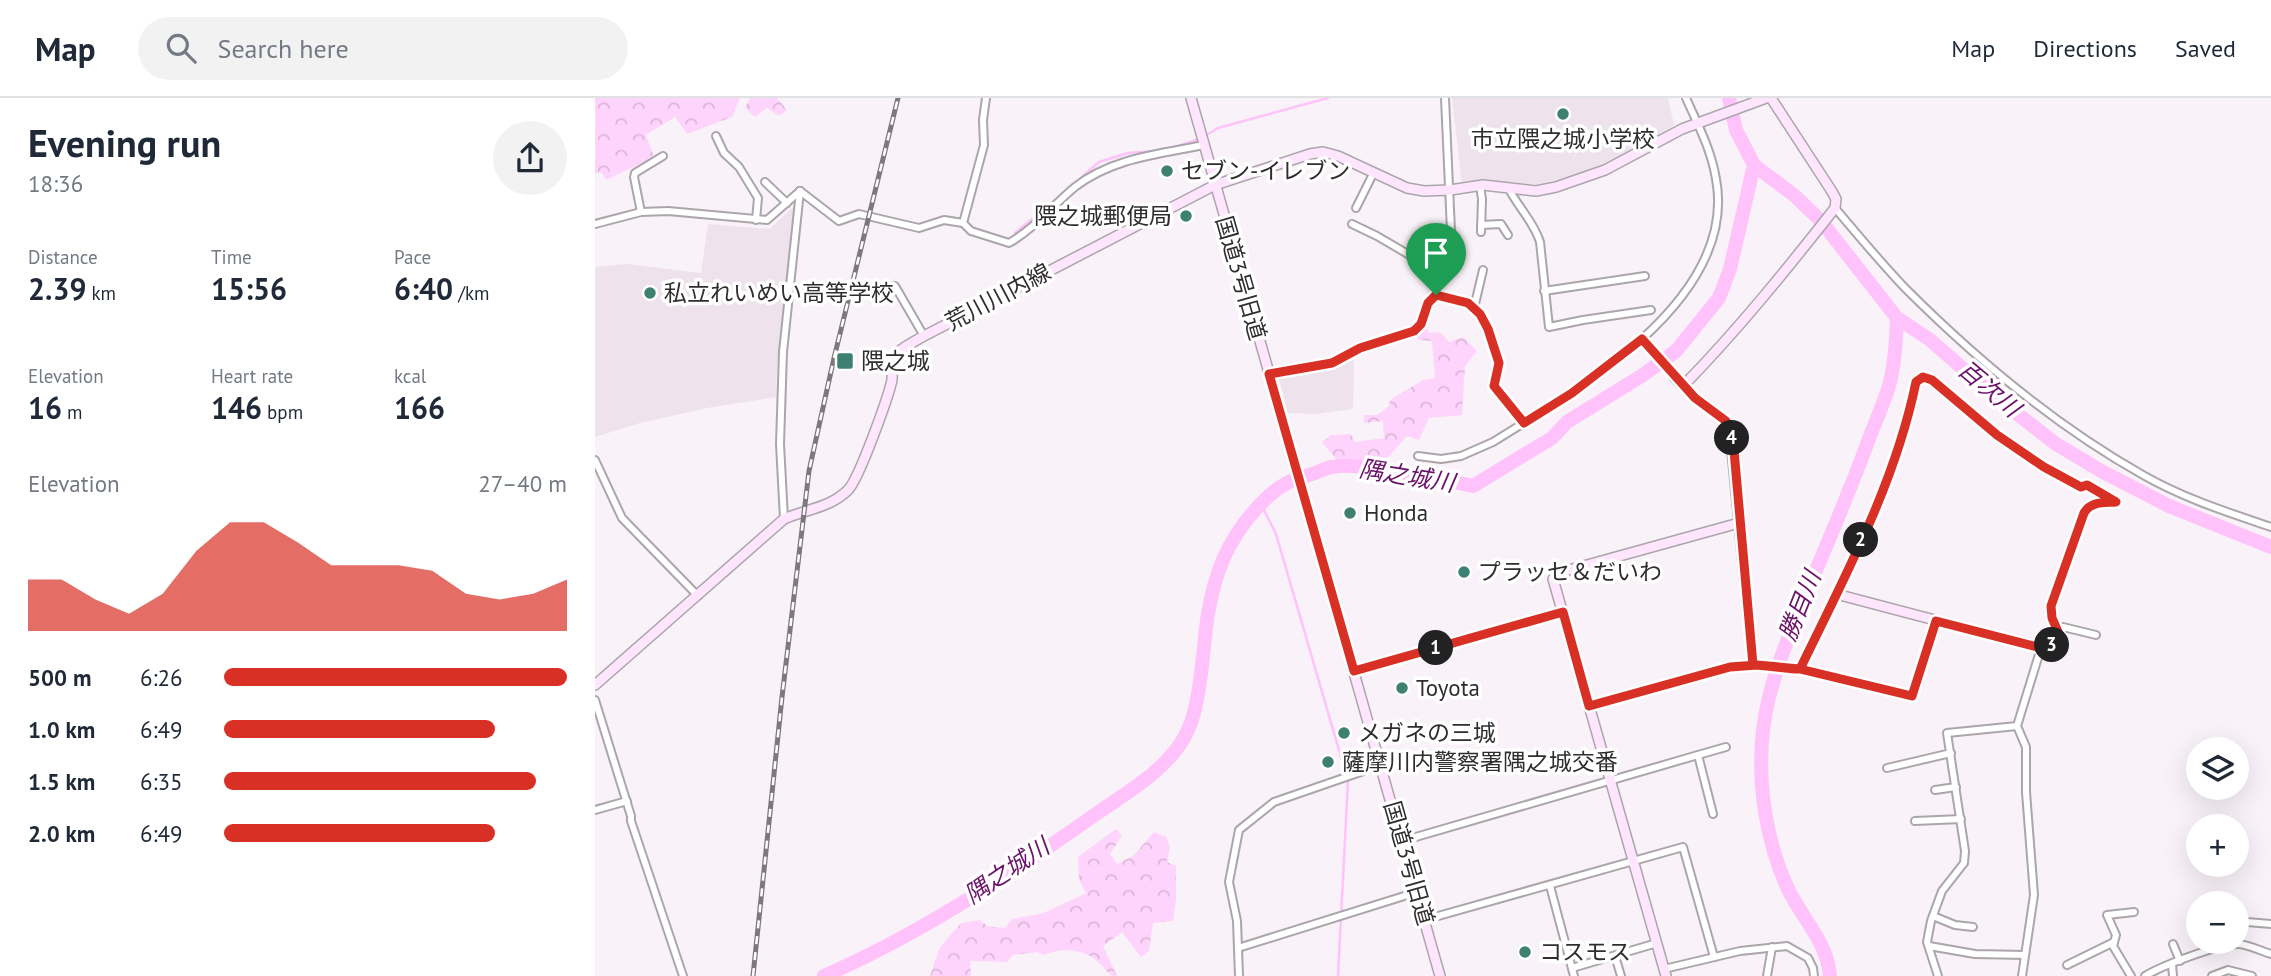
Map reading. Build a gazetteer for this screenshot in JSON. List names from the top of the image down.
{
  "streets": {
    "street": ["国道3号旧道", "荒川川内線"]
  },
  "crossings": [
    ["国道3号旧道", "荒川川内線"]
  ],
  "water": ["百次川", "隅之城川", "勝目川"],
  "places": {
    "other": [
      "市立隈之城小学校",
      "セブン-イレブン",
      "隈之城郵便局",
      "私立れいめい高等学校",
      "Honda",
      "プラッセ＆だいわ",
      "Toyota",
      "メガネの三城",
      "薩摩川内警察署隅之城交番",
      "コスモス"
    ],
    "transit": ["隈之城"]
  },
  "page": {
    "header": "Map",
    "search": "Search here",
    "nav": ["Map", "Directions", "Saved"],
    "heading": ["Evening run", "18:36"],
    "stats": [
      ["Distance", "2.39 km"],
      ["Time", "15:56"],
      ["Pace", "6:40 /km"],
      ["Elevation", "16 m"],
      ["Heart rate", "146 bpm"],
      ["kcal", "166"]
    ],
    "pins": [
      "4",
      "2",
      "3",
      "1"
    ],
    "chart": ["Elevation", "27–40 m"],
    "list": [
      {
        "name": "500 m",
        "note": "6:26"
      },
      {
        "name": "1.0 km",
        "note": "6:49"
      },
      {
        "name": "1.5 km",
        "note": "6:35"
      },
      {
        "name": "2.0 km",
        "note": "6:49"
      }
    ],
    "map_buttons": ["+", "−"]
  }
}
